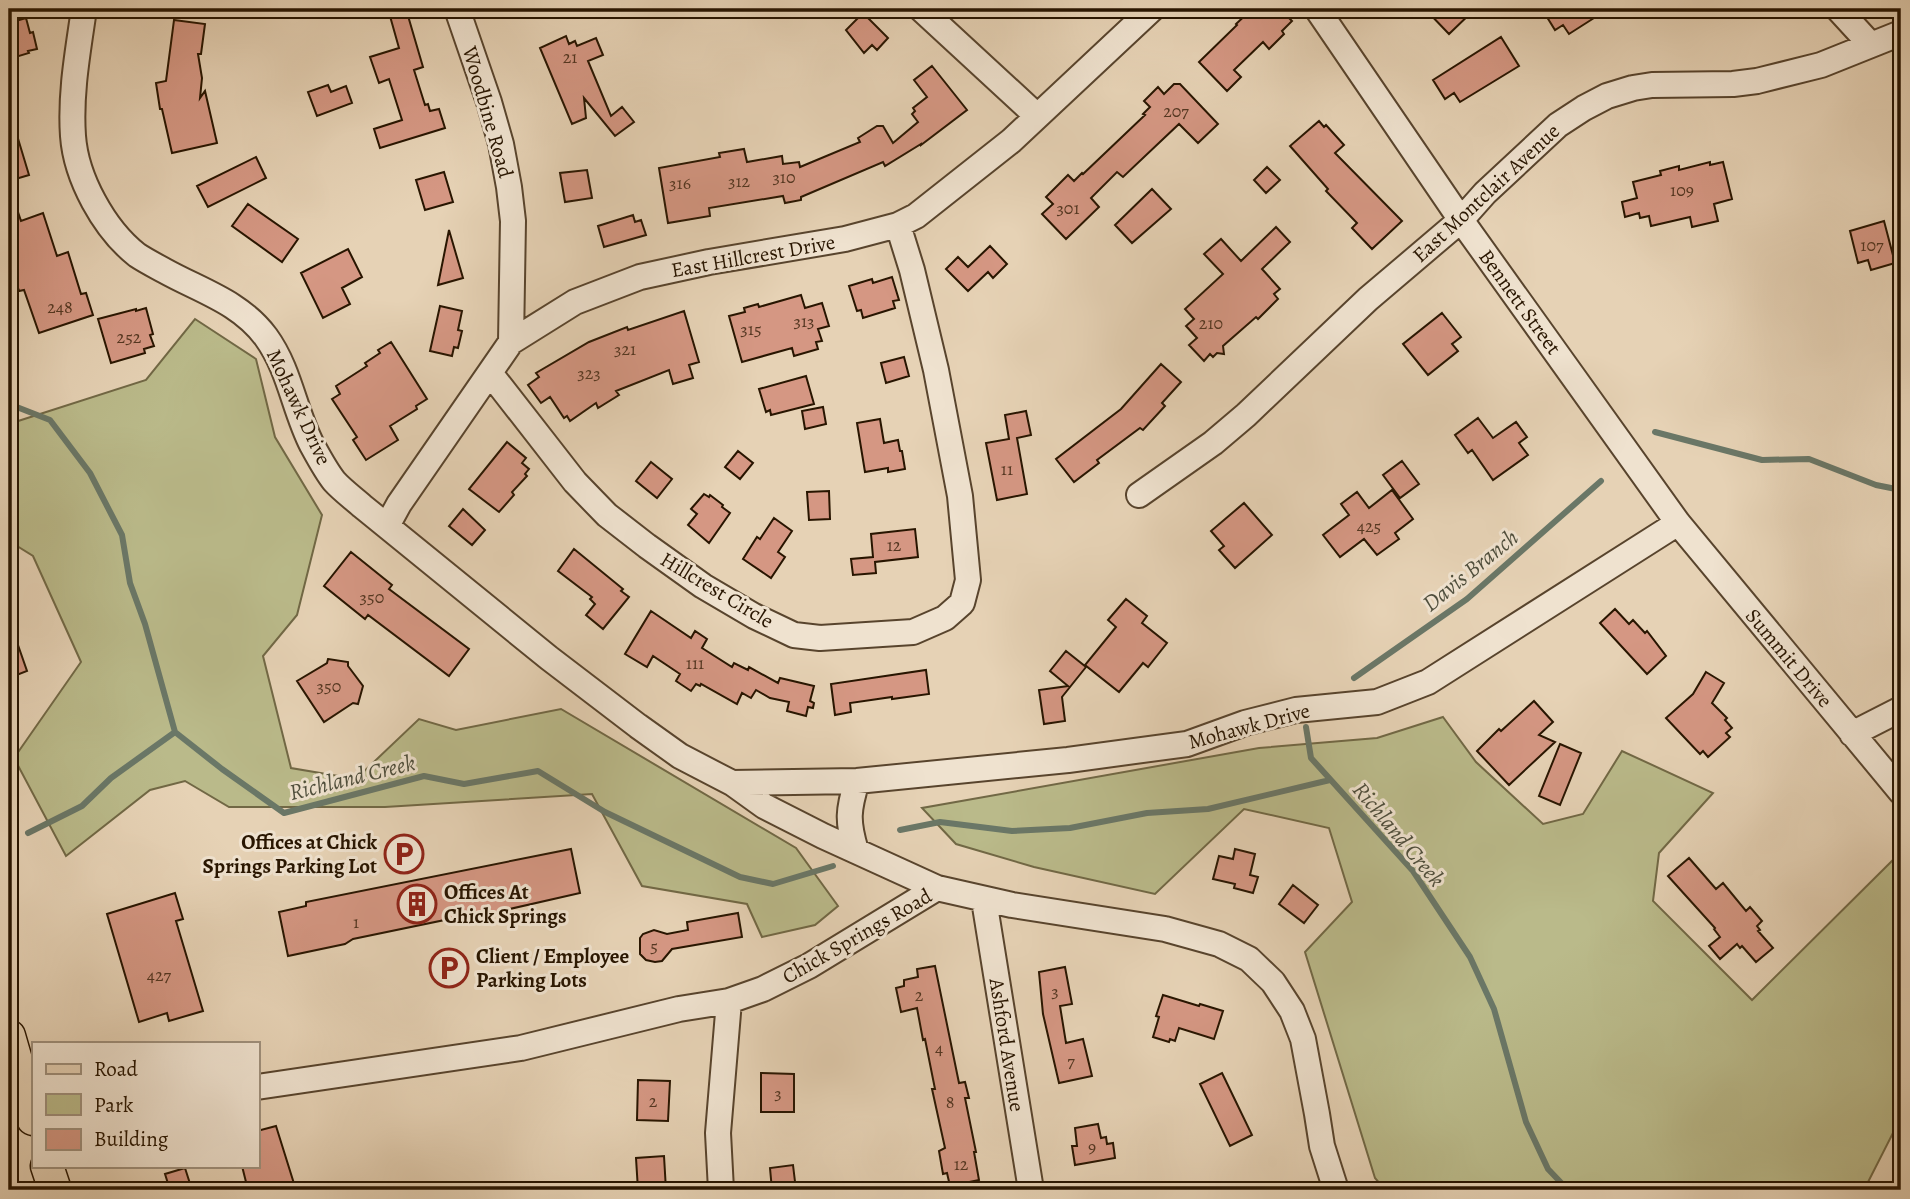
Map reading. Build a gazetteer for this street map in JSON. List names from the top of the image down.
{
  "streets": {
    "street": [
      "Woodbine Road",
      "East Montclair Avenue",
      "East Hillcrest Drive",
      "Bennett Street",
      "Mohawk Drive",
      "Hillcrest Circle",
      "Summit Drive",
      "Chick Springs Road",
      "Ashford Avenue"
    ]
  },
  "crossings": [
    ["Woodbine Road", "East Hillcrest Drive"],
    ["East Montclair Avenue", "Bennett Street"],
    ["East Hillcrest Drive", "Mohawk Drive"],
    ["East Hillcrest Drive", "Hillcrest Circle"],
    ["Bennett Street", "Mohawk Drive"],
    ["Bennett Street", "Summit Drive"],
    ["Mohawk Drive", "Summit Drive"],
    ["Mohawk Drive", "Chick Springs Road"],
    ["Chick Springs Road", "Ashford Avenue"]
  ],
  "water": ["Davis Branch", "Richland Creek"],
  "places": {
    "parking": ["Offices at Chick Springs Parking Lot", "Client / Employee Parking Lots"],
    "building": ["Offices At Chick Springs"]
  },
  "house_numbers": [
    "21",
    "207",
    "310",
    "312",
    "316",
    "109",
    "301",
    "107",
    "248",
    "313",
    "210",
    "315",
    "252",
    "321",
    "323",
    "11",
    "425",
    "12",
    "350",
    "111",
    "350",
    "1",
    "5",
    "427",
    "3",
    "2",
    "4",
    "7",
    "3",
    "2",
    "8",
    "9",
    "12"
  ],
  "legend": ["Road", "Park", "Building"]
}
